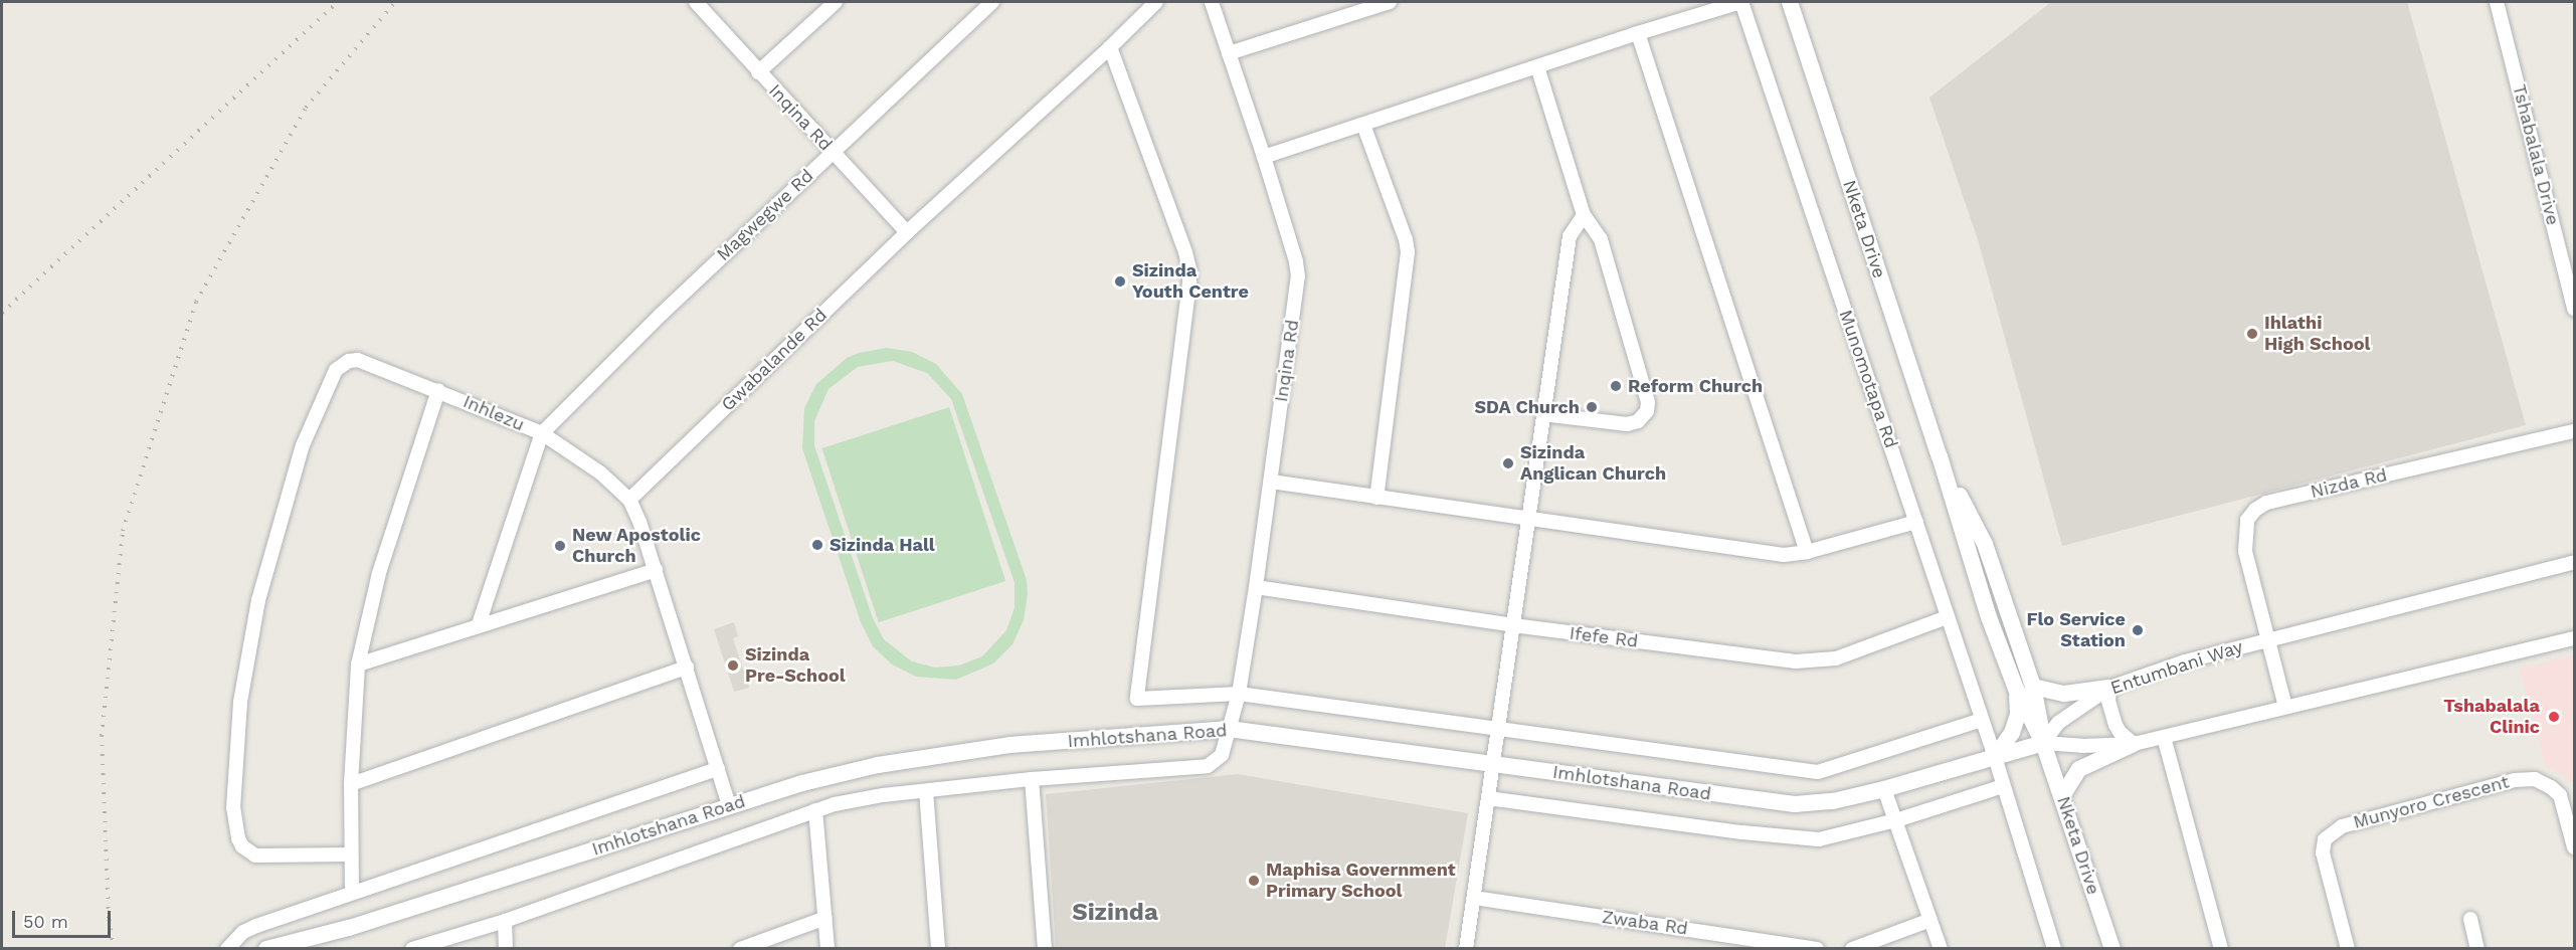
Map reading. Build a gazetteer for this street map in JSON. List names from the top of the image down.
{
  "streets": {
    "street": [
      "Inqina Rd",
      "Tshabalala Drive",
      "Magwegwe Rd",
      "Nketa Drive",
      "Gwabalande Rd",
      "Munomotapa Rd",
      "Inhlezu",
      "Nizda Rd",
      "Ifefe Rd",
      "Entumbani Way",
      "Imhlotshana Road",
      "Munyoro Crescent",
      "Zwaba Rd"
    ]
  },
  "crossings": [
    ["Inqina Rd", "Magwegwe Rd"],
    ["Inqina Rd", "Gwabalande Rd"],
    ["Inqina Rd", "Ifefe Rd"],
    ["Inqina Rd", "Imhlotshana Road"],
    ["Magwegwe Rd", "Inhlezu"],
    ["Nketa Drive", "Entumbani Way"],
    ["Nketa Drive", "Imhlotshana Road"],
    ["Gwabalande Rd", "Inhlezu"],
    ["Munomotapa Rd", "Ifefe Rd"],
    ["Munomotapa Rd", "Imhlotshana Road"],
    ["Nizda Rd", "Entumbani Way"],
    ["Entumbani Way", "Imhlotshana Road"]
  ],
  "districts": ["Sizinda"],
  "places": [
    "Sizinda Youth Centre",
    "Ihlathi High School",
    "Reform Church",
    "SDA Church",
    "Sizinda Anglican Church",
    "Sizinda Hall",
    "New Apostolic Church",
    "Flo Service Station",
    "Sizinda Pre-School",
    "Tshabalala Clinic",
    "Maphisa Government Primary School"
  ],
  "scale_bar": "50 m"
}
